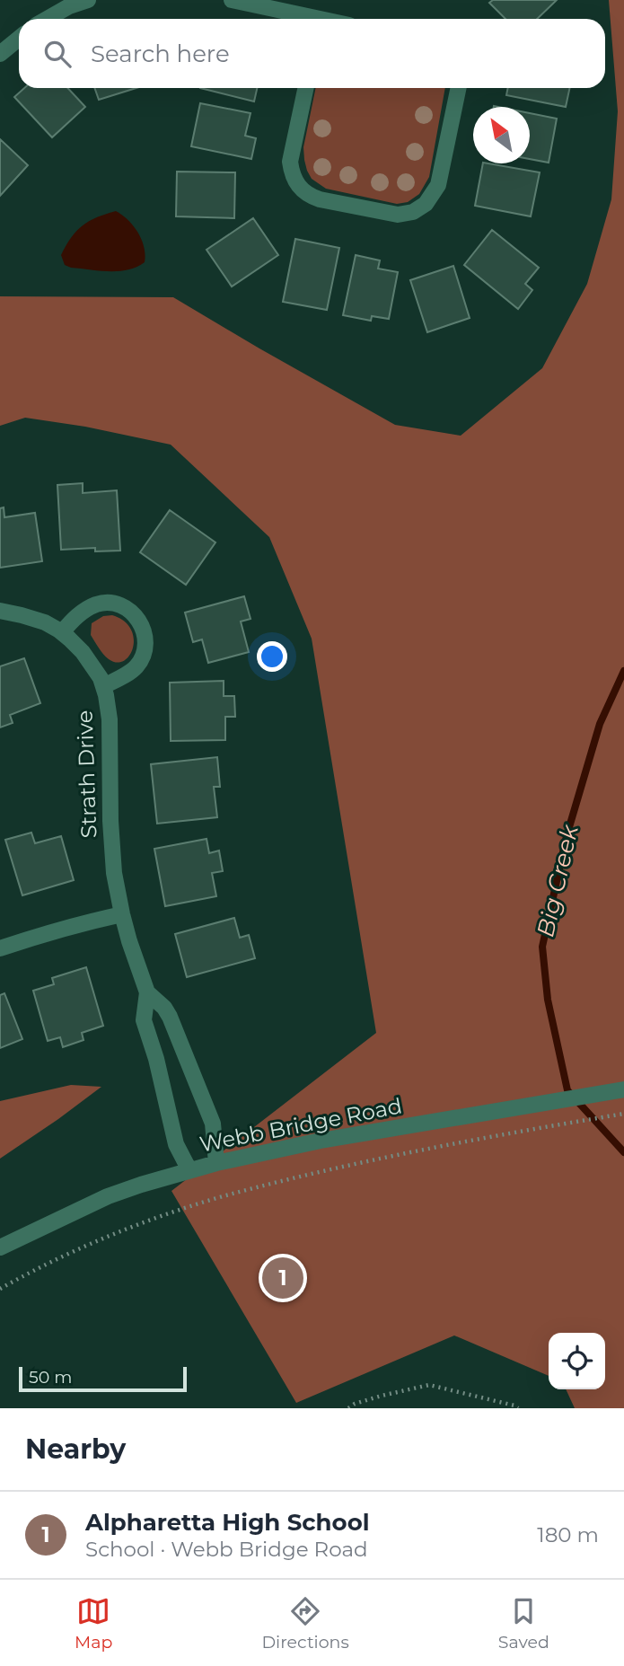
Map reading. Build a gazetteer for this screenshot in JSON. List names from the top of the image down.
{
  "streets": {
    "street": ["Strath Drive", "Webb Bridge Road"]
  },
  "crossings": [
    ["Strath Drive", "Webb Bridge Road"]
  ],
  "water": ["Big Creek"],
  "scale_bar": "50 m",
  "north": "top left",
  "page": {
    "search": "Search here",
    "pins": "1",
    "scale": "50 m",
    "heading": "Nearby",
    "list": [
      {
        "mark": "1",
        "name": "Alpharetta High School",
        "note": "School · Webb Bridge Road",
        "value": "180 m"
      }
    ],
    "nav": ["Map", "Directions", "Saved"]
  }
}
